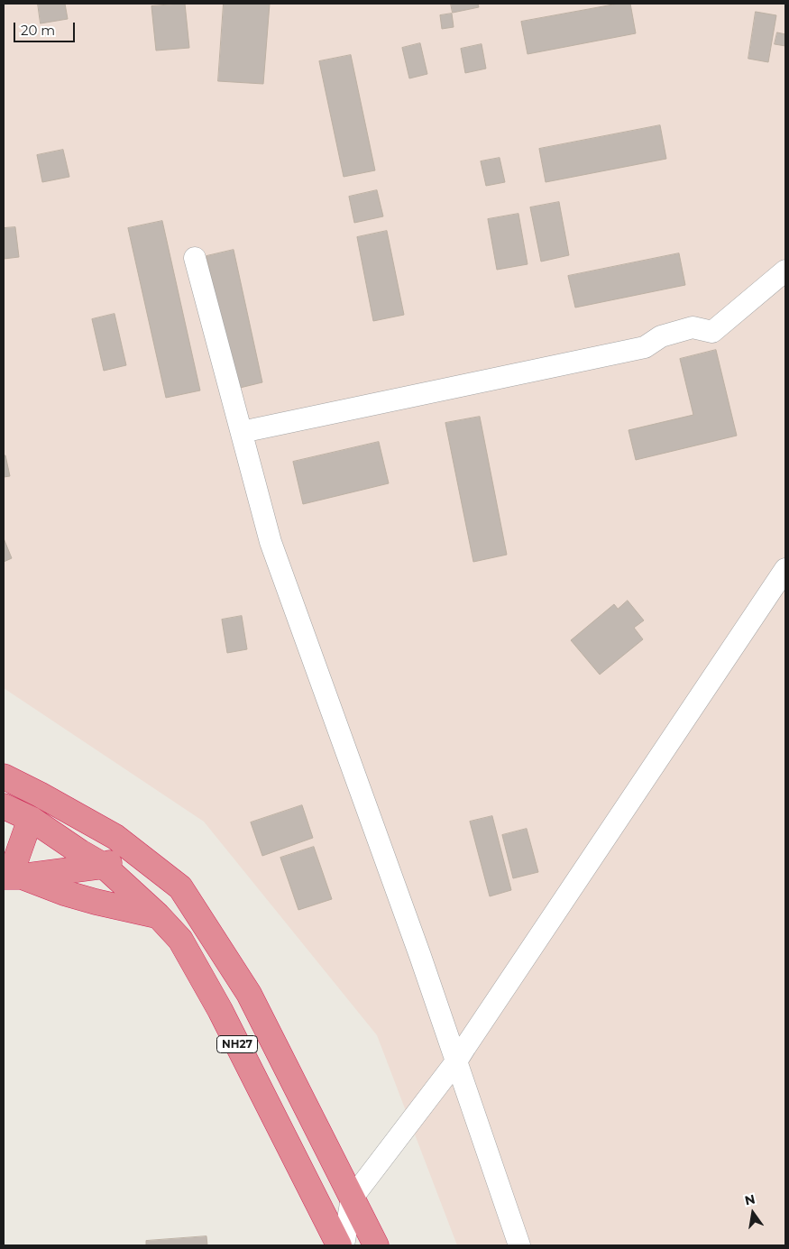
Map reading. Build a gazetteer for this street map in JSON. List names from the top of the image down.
{
  "streets": {
    "highway": ["NH27"]
  },
  "scale_bar": "20 m",
  "north": "top"
}
